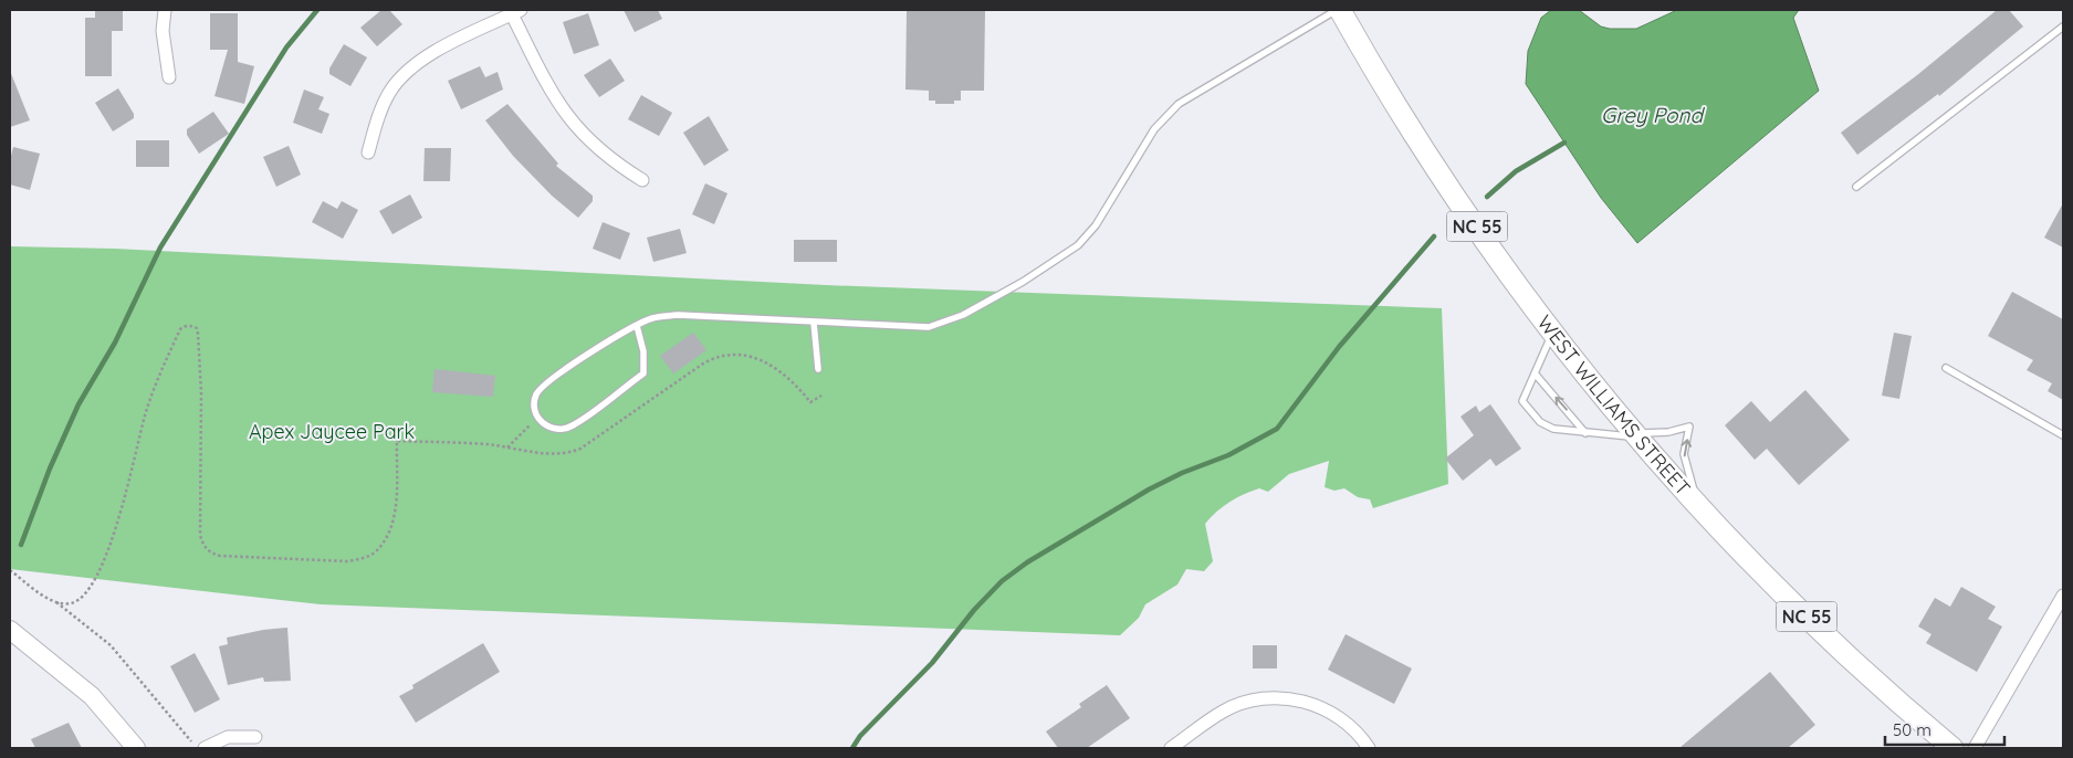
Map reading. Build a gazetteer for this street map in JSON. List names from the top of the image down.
{
  "streets": {
    "main road": ["NC 55", "WEST WILLIAMS STREET"]
  },
  "water": ["Grey Pond"],
  "parks": ["Apex Jaycee Park"],
  "scale_bar": "50 m"
}
